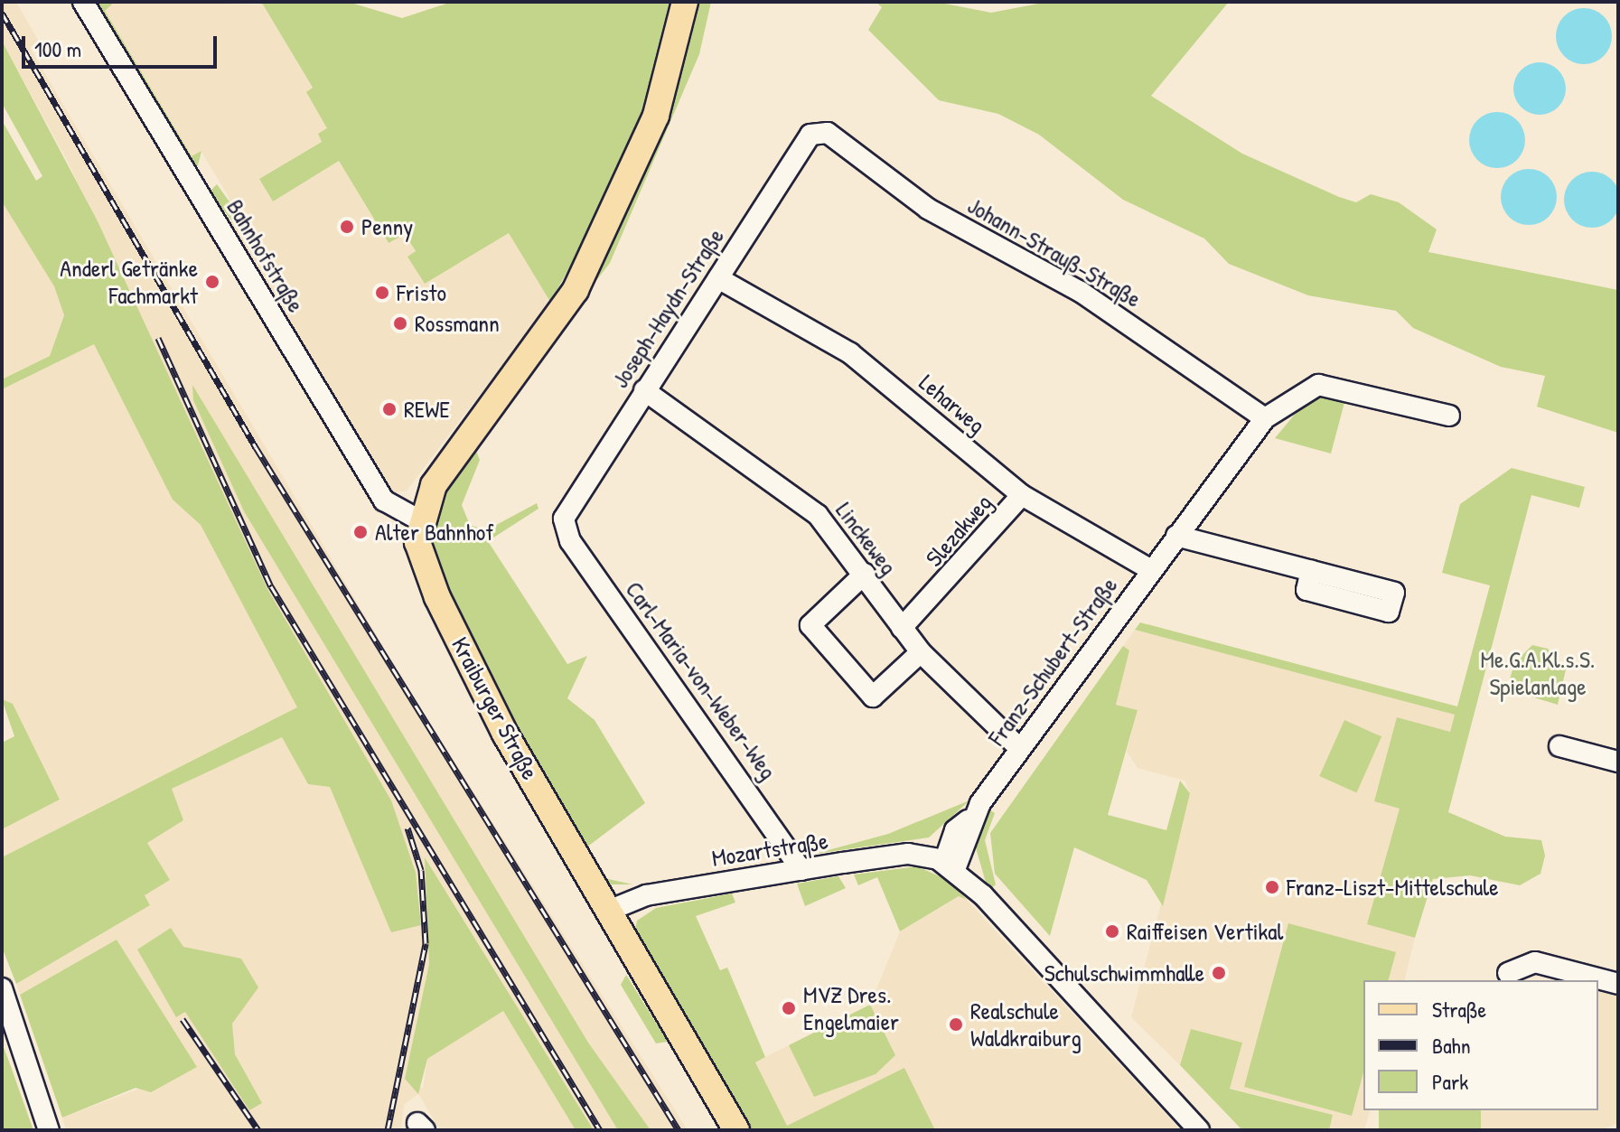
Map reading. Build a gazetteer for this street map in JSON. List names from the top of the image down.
{
  "streets": {
    "main road": ["Kraiburger Straße"],
    "street": [
      "Johann-Strauß-Straße",
      "Bahnhofstraße",
      "Joseph-Haydn-Straße",
      "Leharweg",
      "Slezakweg",
      "Linckeweg",
      "Franz-Schubert-Straße",
      "Carl-Maria-von-Weber-Weg",
      "Mozartstraße"
    ]
  },
  "crossings": [
    ["Johann-Strauß-Straße", "Joseph-Haydn-Straße"],
    ["Johann-Strauß-Straße", "Franz-Schubert-Straße"],
    ["Bahnhofstraße", "Kraiburger Straße"],
    ["Joseph-Haydn-Straße", "Leharweg"],
    ["Joseph-Haydn-Straße", "Linckeweg"],
    ["Joseph-Haydn-Straße", "Carl-Maria-von-Weber-Weg"],
    ["Leharweg", "Slezakweg"],
    ["Leharweg", "Franz-Schubert-Straße"],
    ["Slezakweg", "Linckeweg"],
    ["Linckeweg", "Franz-Schubert-Straße"],
    ["Franz-Schubert-Straße", "Mozartstraße"],
    ["Carl-Maria-von-Weber-Weg", "Mozartstraße"],
    ["Kraiburger Straße", "Mozartstraße"]
  ],
  "parks": ["Me.G.A.Kl.s.S. Spielanlage"],
  "places": [
    "Penny",
    "Anderl Getränke Fachmarkt",
    "Fristo",
    "Rossmann",
    "REWE",
    "Alter Bahnhof",
    "Franz-Liszt-Mittelschule",
    "Raiffeisen Vertikal",
    "Schulschwimmhalle",
    "MVZ Dres. Engelmaier",
    "Realschule Waldkraiburg"
  ],
  "legend": ["Straße", "Bahn", "Park"],
  "scale_bar": "100 m"
}
